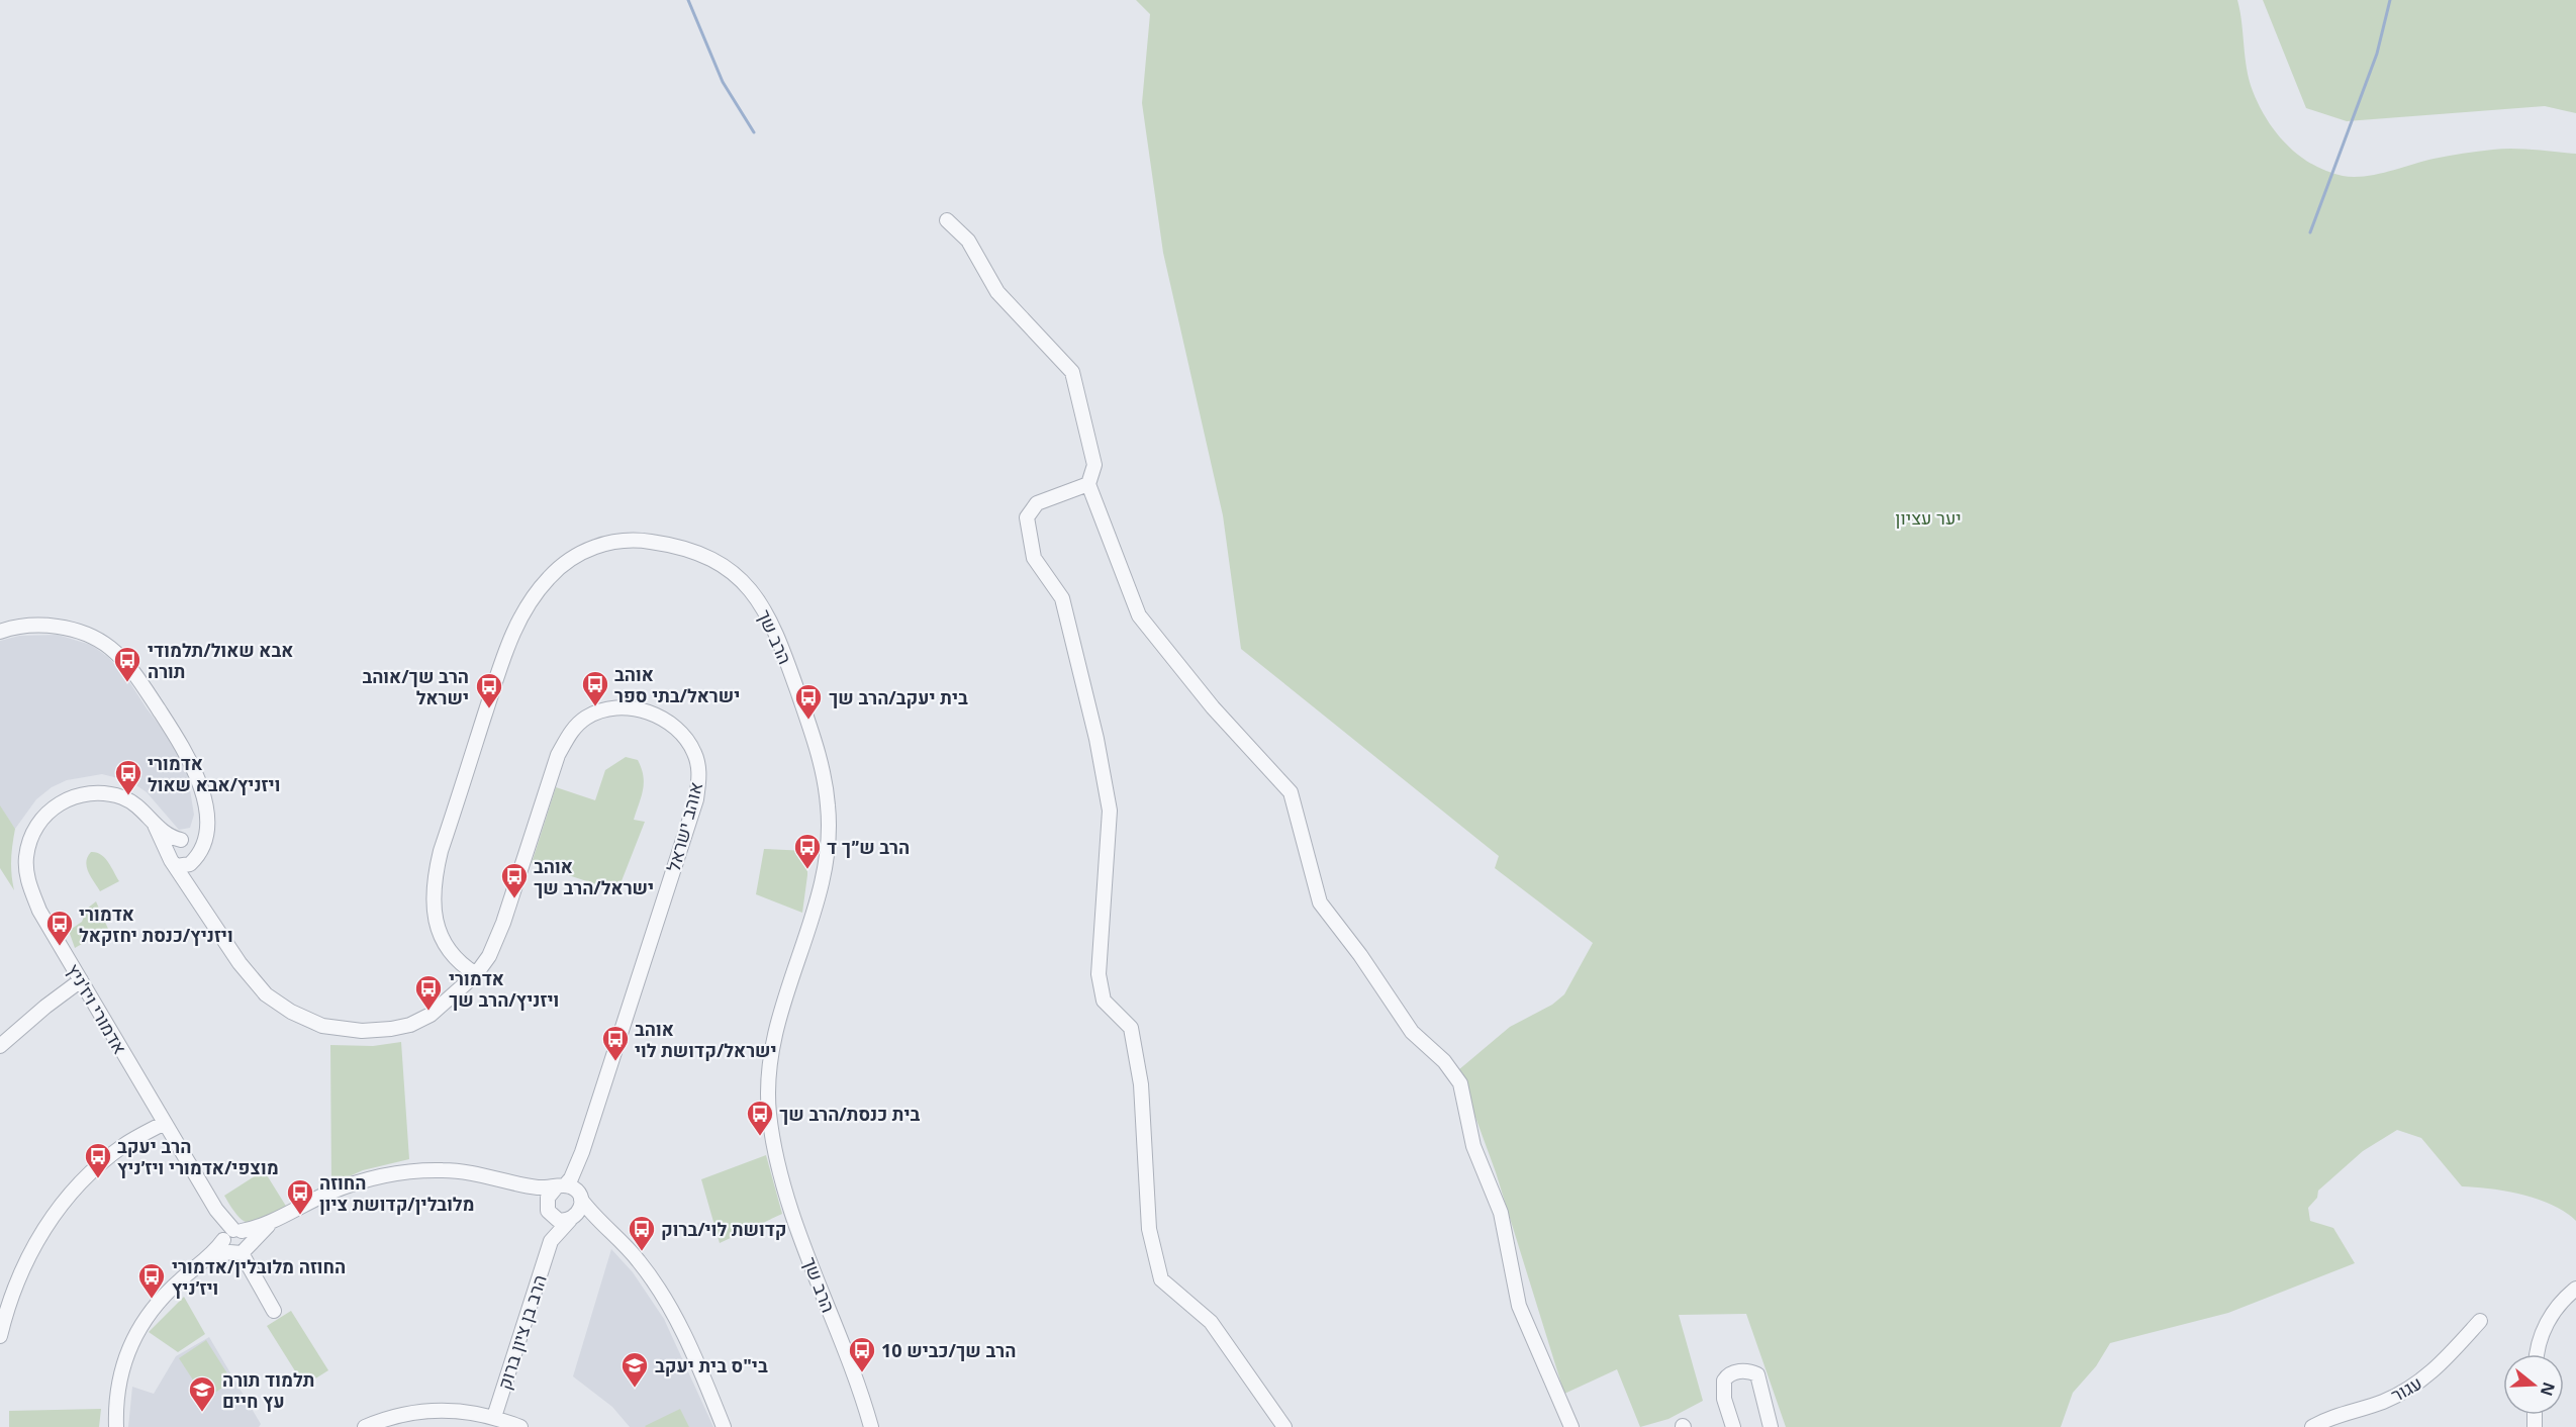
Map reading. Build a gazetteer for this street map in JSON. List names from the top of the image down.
{
  "streets": {
    "street": [
      "הרב שך",
      "אוהב ישראל",
      "אדמורי ויז'ניץ",
      "הרב בן ציון ברוק",
      "עגור"
    ]
  },
  "crossings": [
    ["הרב שך", "אוהב ישראל"],
    ["הרב שך", "אדמורי ויז'ניץ"],
    ["אוהב ישראל", "אדמורי ויז'ניץ"],
    ["אוהב ישראל", "הרב בן ציון ברוק"]
  ],
  "parks": ["יער עציון"],
  "places": {
    "bus stop": [
      "אבא שאול/תלמודי תורה",
      "אוהב ישראל/בתי ספר",
      "הרב שך/אוהב ישראל",
      "בית יעקב/הרב שך",
      "אדמורי ויזניץ/אבא שאול",
      "הרב ש״ך ד",
      "אוהב ישראל/הרב שך",
      "אדמורי ויזניץ/כנסת יחזקאל",
      "אדמורי ויזניץ/הרב שך",
      "אוהב ישראל/קדושת לוי",
      "בית כנסת/הרב שך",
      "הרב יעקב מוצפי/אדמורי ויז׳ניץ",
      "החוזה מלובלין/קדושת ציון",
      "קדושת לוי/ברוק",
      "החוזה מלובלין/אדמורי ויז׳ניץ",
      "הרב שך/כביש 10"
    ],
    "school or university": ["בי\"ס בית יעקב", "תלמוד תורה עץ חיים"]
  },
  "north": "right"
}
